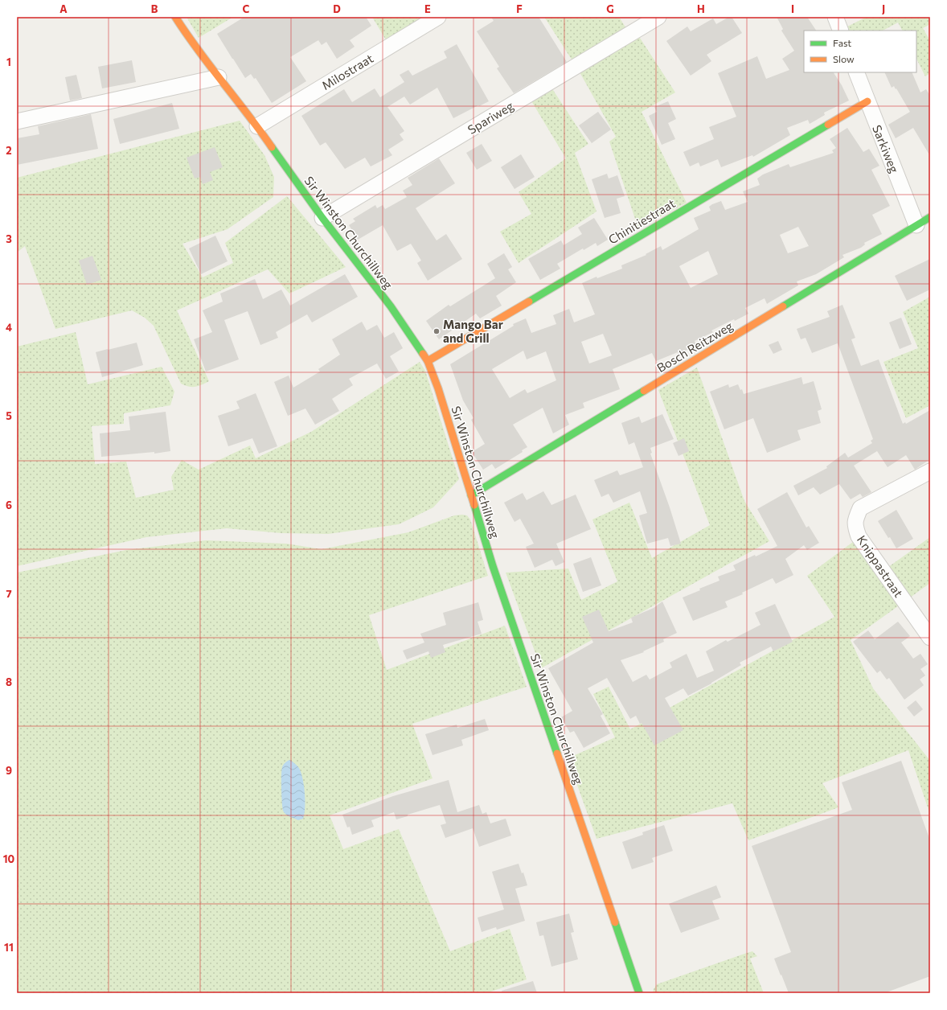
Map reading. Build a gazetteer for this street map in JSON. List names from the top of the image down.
{
  "streets": {
    "street": [
      "Milostraat",
      "Spariweg",
      "Sarkiweg",
      "Chinitiestraat",
      "Sir Winston Churchillweg",
      "Bosch Reitzweg",
      "Knippastraat"
    ]
  },
  "crossings": [
    ["Milostraat", "Sir Winston Churchillweg"],
    ["Spariweg", "Sir Winston Churchillweg"],
    ["Sarkiweg", "Chinitiestraat"],
    ["Sarkiweg", "Bosch Reitzweg"],
    ["Chinitiestraat", "Sir Winston Churchillweg"],
    ["Sir Winston Churchillweg", "Bosch Reitzweg"]
  ],
  "places": ["Mango Bar and Grill"],
  "legend": ["Fast", "Slow"],
  "grid": {
    "columns": [
      "A",
      "B",
      "C",
      "D",
      "E",
      "F",
      "G",
      "H",
      "I",
      "J"
    ],
    "rows": [
      "1",
      "2",
      "3",
      "4",
      "5",
      "6",
      "7",
      "8",
      "9",
      "10",
      "11"
    ]
  }
}
